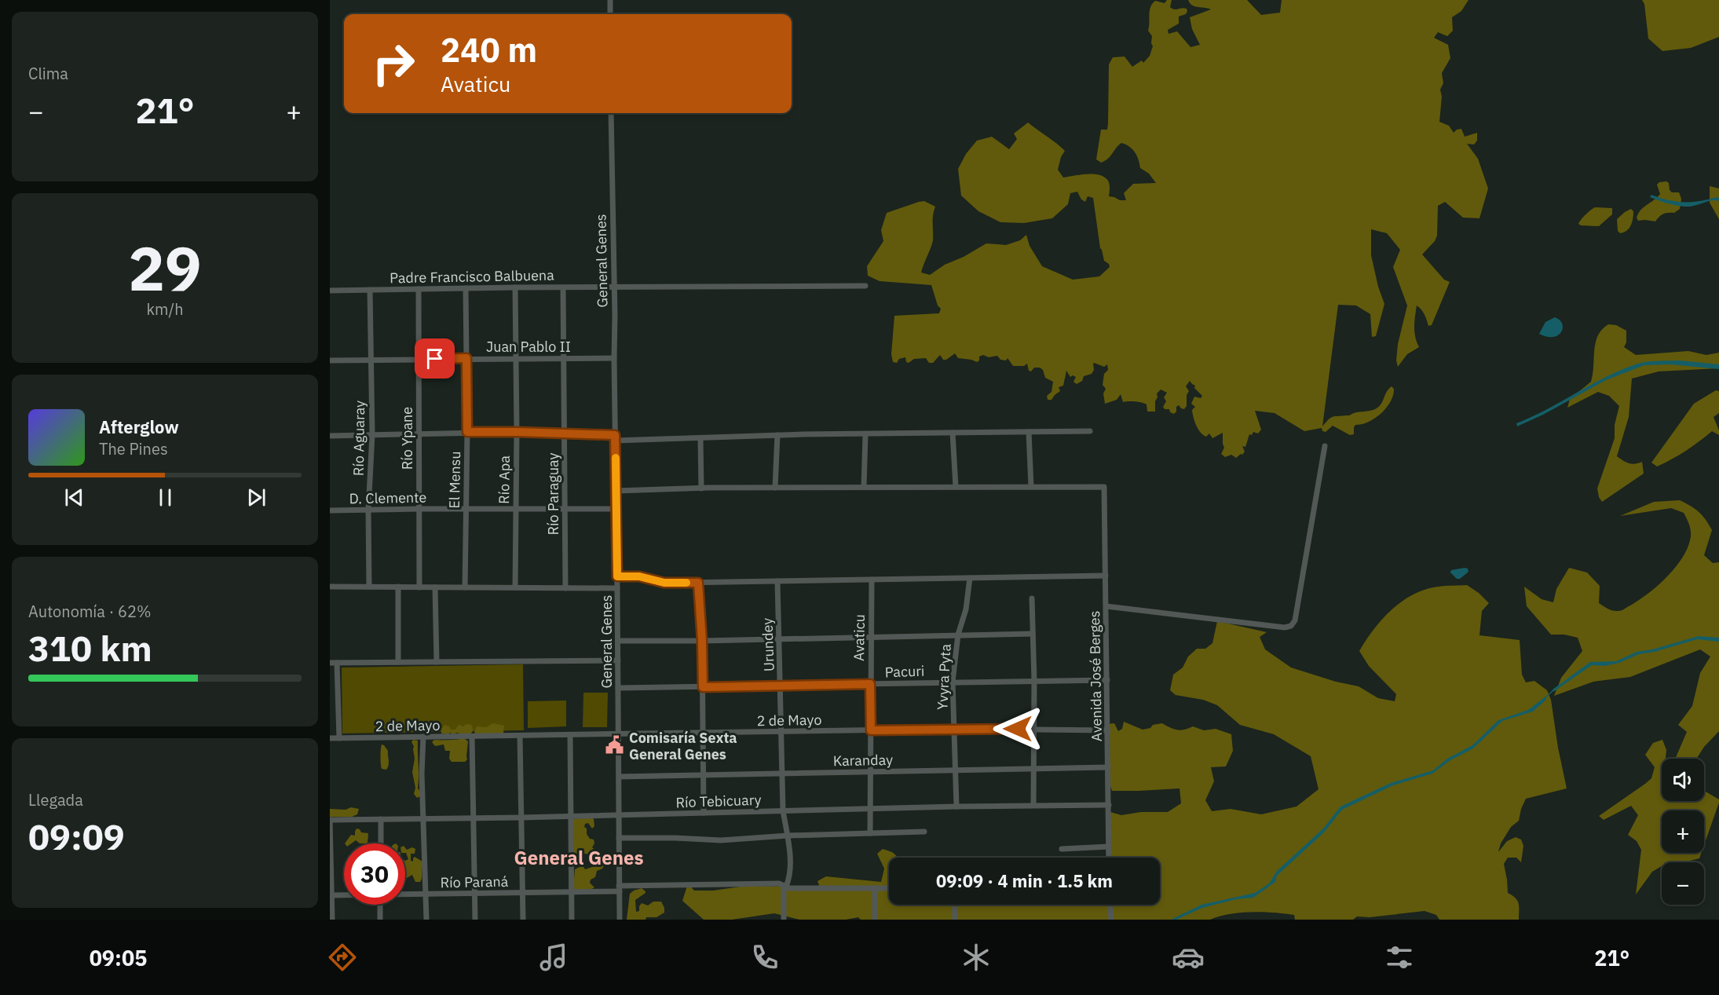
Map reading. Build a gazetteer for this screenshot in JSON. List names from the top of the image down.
{
  "streets": {
    "street": [
      "General Genes",
      "Padre Francisco Balbuena",
      "Juan Pablo II",
      "Río Aguaray",
      "Río Ypane",
      "El Mensu",
      "Río Apa",
      "Río Paraguay",
      "D. Clemente",
      "Avaticu",
      "Urundey",
      "Pacuri",
      "Avenida José Berges",
      "Yvyra Pyta",
      "2 de Mayo",
      "Karanday",
      "Río Tebicuary",
      "Río Paraná"
    ]
  },
  "crossings": [
    ["General Genes", "Padre Francisco Balbuena"],
    ["General Genes", "Juan Pablo II"],
    ["General Genes", "D. Clemente"],
    ["General Genes", "Pacuri"],
    ["General Genes", "2 de Mayo"],
    ["General Genes", "Karanday"],
    ["General Genes", "Río Tebicuary"],
    ["General Genes", "Río Paraná"],
    ["Padre Francisco Balbuena", "Río Aguaray"],
    ["Padre Francisco Balbuena", "Río Ypane"],
    ["Padre Francisco Balbuena", "El Mensu"],
    ["Padre Francisco Balbuena", "Río Apa"],
    ["Padre Francisco Balbuena", "Río Paraguay"],
    ["Juan Pablo II", "Río Aguaray"],
    ["Juan Pablo II", "Río Ypane"],
    ["Juan Pablo II", "El Mensu"],
    ["Juan Pablo II", "Río Apa"],
    ["Juan Pablo II", "Río Paraguay"],
    ["Río Aguaray", "D. Clemente"],
    ["Río Ypane", "D. Clemente"],
    ["El Mensu", "D. Clemente"],
    ["Río Apa", "D. Clemente"],
    ["Río Paraguay", "D. Clemente"],
    ["Avaticu", "Pacuri"],
    ["Avaticu", "2 de Mayo"],
    ["Avaticu", "Karanday"],
    ["Avaticu", "Río Tebicuary"],
    ["Urundey", "Pacuri"],
    ["Urundey", "2 de Mayo"],
    ["Urundey", "Karanday"],
    ["Urundey", "Río Tebicuary"],
    ["Urundey", "Río Paraná"],
    ["Pacuri", "Avenida José Berges"],
    ["Pacuri", "Yvyra Pyta"],
    ["Avenida José Berges", "2 de Mayo"],
    ["Avenida José Berges", "Karanday"],
    ["Avenida José Berges", "Río Tebicuary"],
    ["Yvyra Pyta", "2 de Mayo"],
    ["Yvyra Pyta", "Karanday"],
    ["Yvyra Pyta", "Río Tebicuary"]
  ],
  "districts": ["General Genes"],
  "places": {
    "public building": ["Comisaría Sexta General Genes"]
  },
  "page": {
    "tile": [
      "Clima",
      ["29", "km/h"],
      ["Autonomía · 62%", "310 km"],
      ["Llegada", "09:09"]
    ],
    "turn": ["240 m", "Avaticu"],
    "heat": ["−", "21°", "+"],
    "song": ["Afterglow", "The Pines"],
    "map_buttons": ["+", "−"],
    "limit": "30",
    "trip": "09:09 · 4 min · 1.5 km",
    "tabs": ["09:05", "21°"]
  }
}
